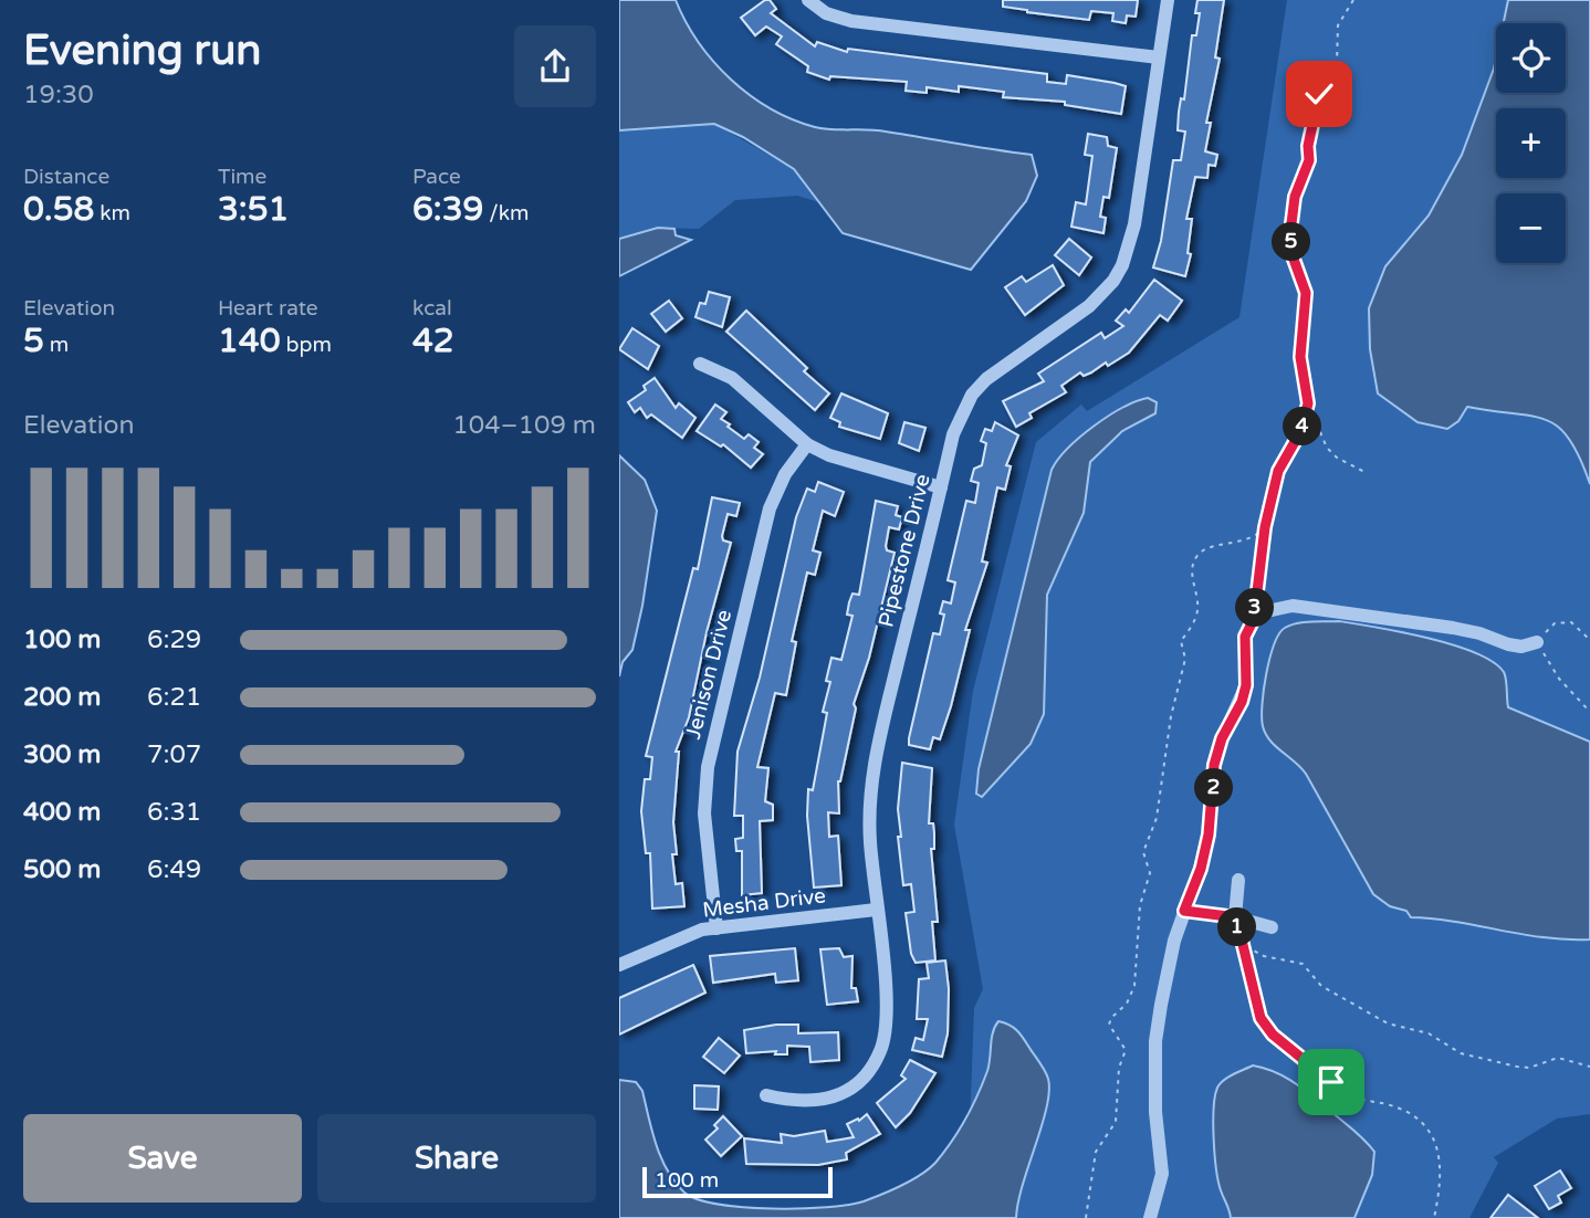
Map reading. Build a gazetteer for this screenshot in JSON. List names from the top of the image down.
{
  "streets": {
    "street": ["Pipestone Drive", "Jenison Drive", "Mesha Drive"]
  },
  "crossings": [
    ["Pipestone Drive", "Mesha Drive"],
    ["Jenison Drive", "Mesha Drive"]
  ],
  "scale_bar": "100 m",
  "page": {
    "heading": ["Evening run", "19:30"],
    "map_buttons": ["+", "−"],
    "stats": [
      ["Distance", "0.58 km"],
      ["Time", "3:51"],
      ["Pace", "6:39 /km"],
      ["Elevation", "5 m"],
      ["Heart rate", "140 bpm"],
      ["kcal", "42"]
    ],
    "pins": [
      "5",
      "4",
      "3",
      "2",
      "1"
    ],
    "chart": ["Elevation", "104–109 m"],
    "list": [
      {
        "name": "100 m",
        "note": "6:29"
      },
      {
        "name": "200 m",
        "note": "6:21"
      },
      {
        "name": "300 m",
        "note": "7:07"
      },
      {
        "name": "400 m",
        "note": "6:31"
      },
      {
        "name": "500 m",
        "note": "6:49"
      }
    ],
    "buttons": ["Save", "Share"],
    "scale": "100 m"
  }
}
